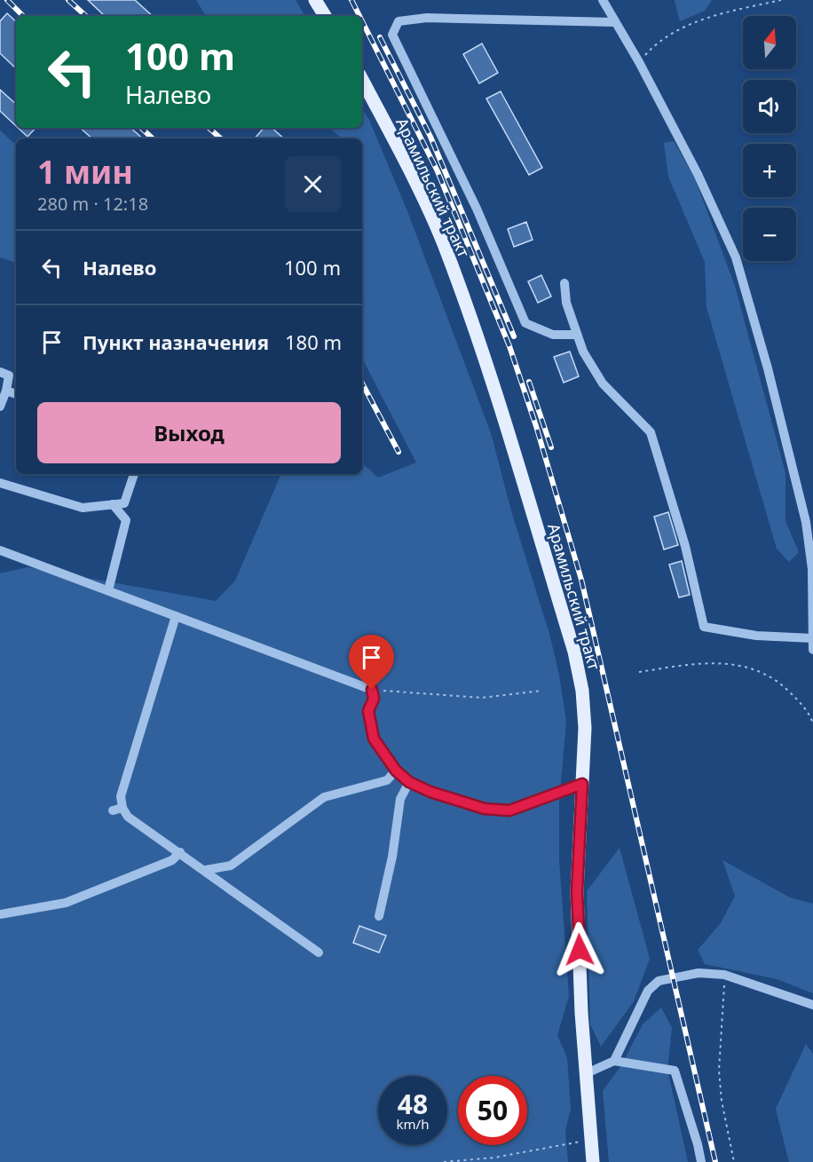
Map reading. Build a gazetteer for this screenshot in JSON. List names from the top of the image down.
{
  "streets": {
    "main road": ["Арамильский тракт"]
  },
  "north": "top",
  "page": {
    "map_buttons": ["+", "−"],
    "turn": ["100 m", "Налево"],
    "heading": ["1 мин", "280 m · 12:18"],
    "list": [
      {
        "name": "Налево",
        "value": "100 m"
      },
      {
        "name": "Пункт назначения",
        "value": "180 m"
      }
    ],
    "buttons": "Выход",
    "speed": "48 km/h",
    "limit": "50"
  }
}
